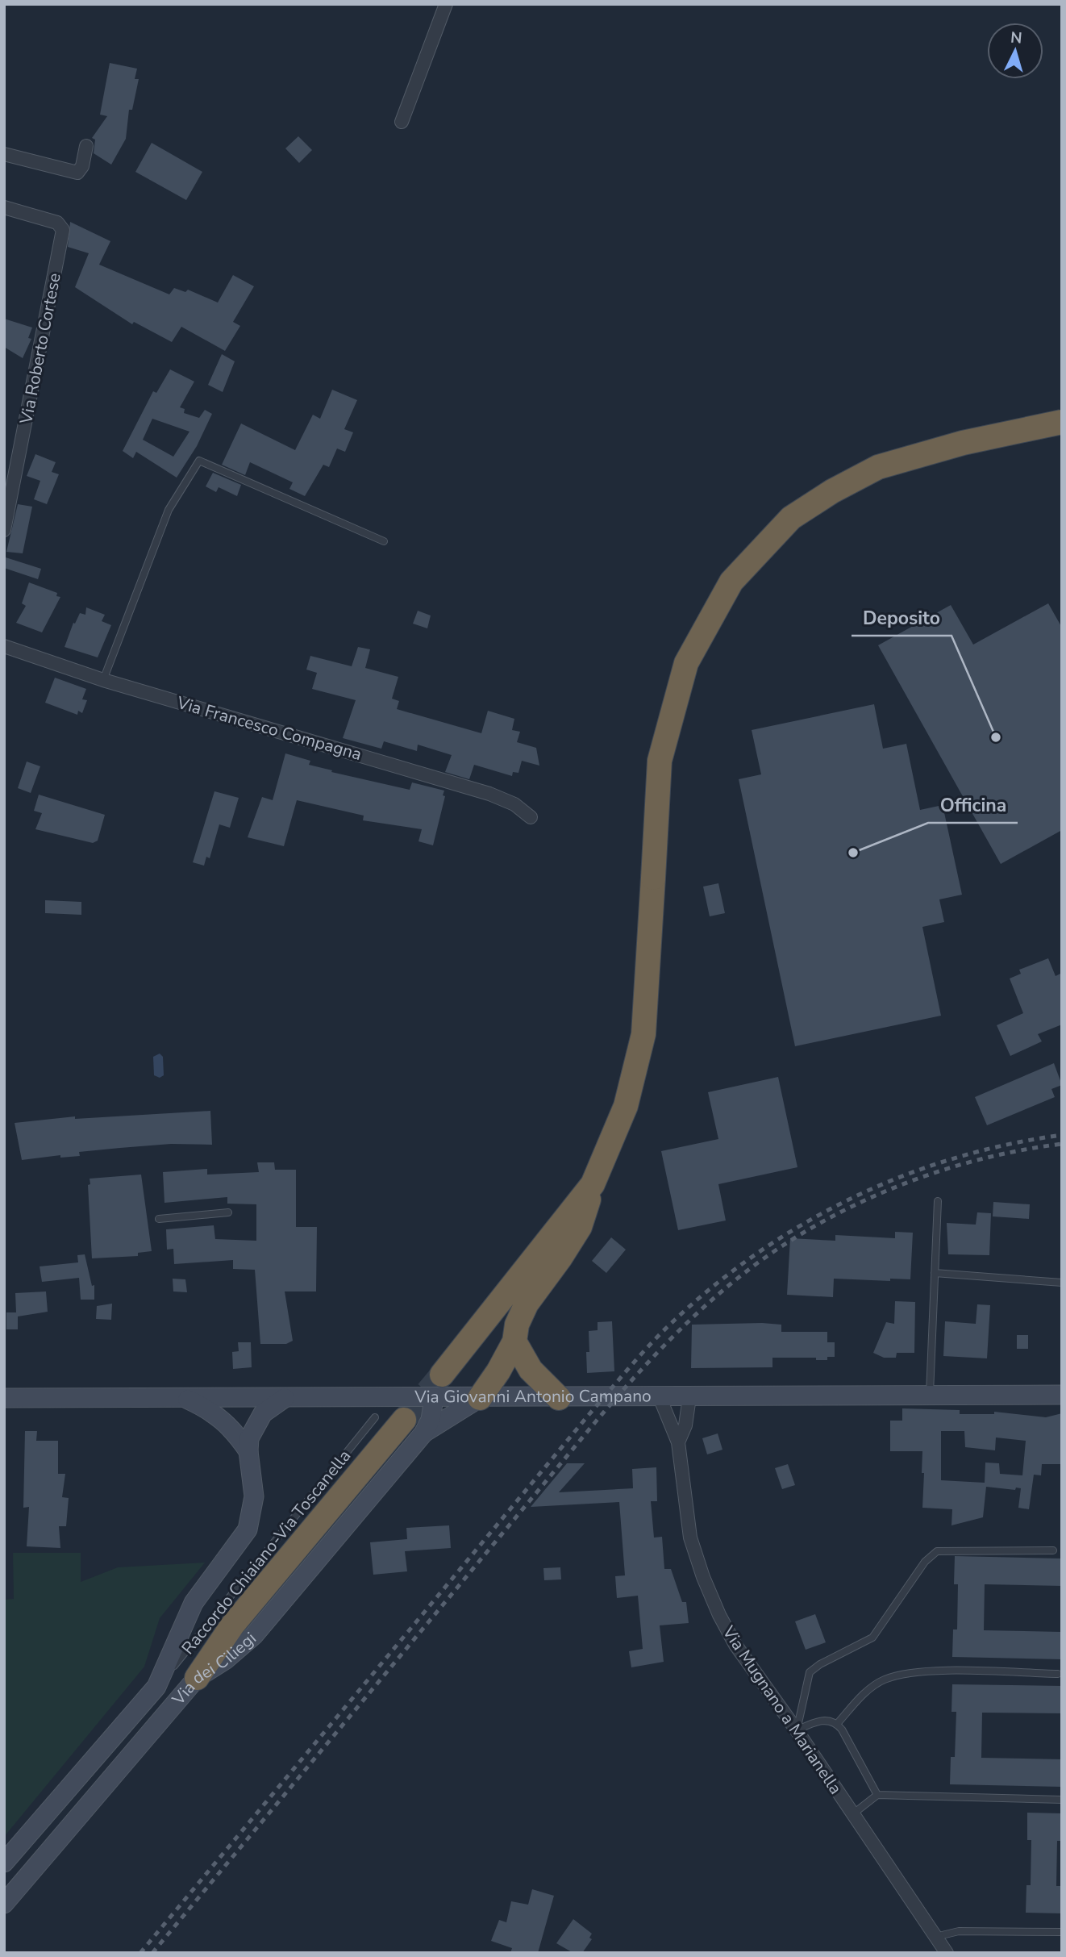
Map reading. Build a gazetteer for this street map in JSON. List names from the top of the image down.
{
  "streets": {
    "main road": ["Via Giovanni Antonio Campano", "Via dei Ciliegi"],
    "street": ["Via Roberto Cortese", "Via Francesco Compagna", "Via Mugnano a Marianella"],
    "lane": ["Raccordo Chiaiano-Via Toscanella"]
  },
  "crossings": [
    ["Via Giovanni Antonio Campano", "Via dei Ciliegi"],
    ["Via Giovanni Antonio Campano", "Via Mugnano a Marianella"],
    ["Raccordo Chiaiano-Via Toscanella", "Via dei Ciliegi"]
  ],
  "places": ["Deposito", "Officina"],
  "north": "top"
}
